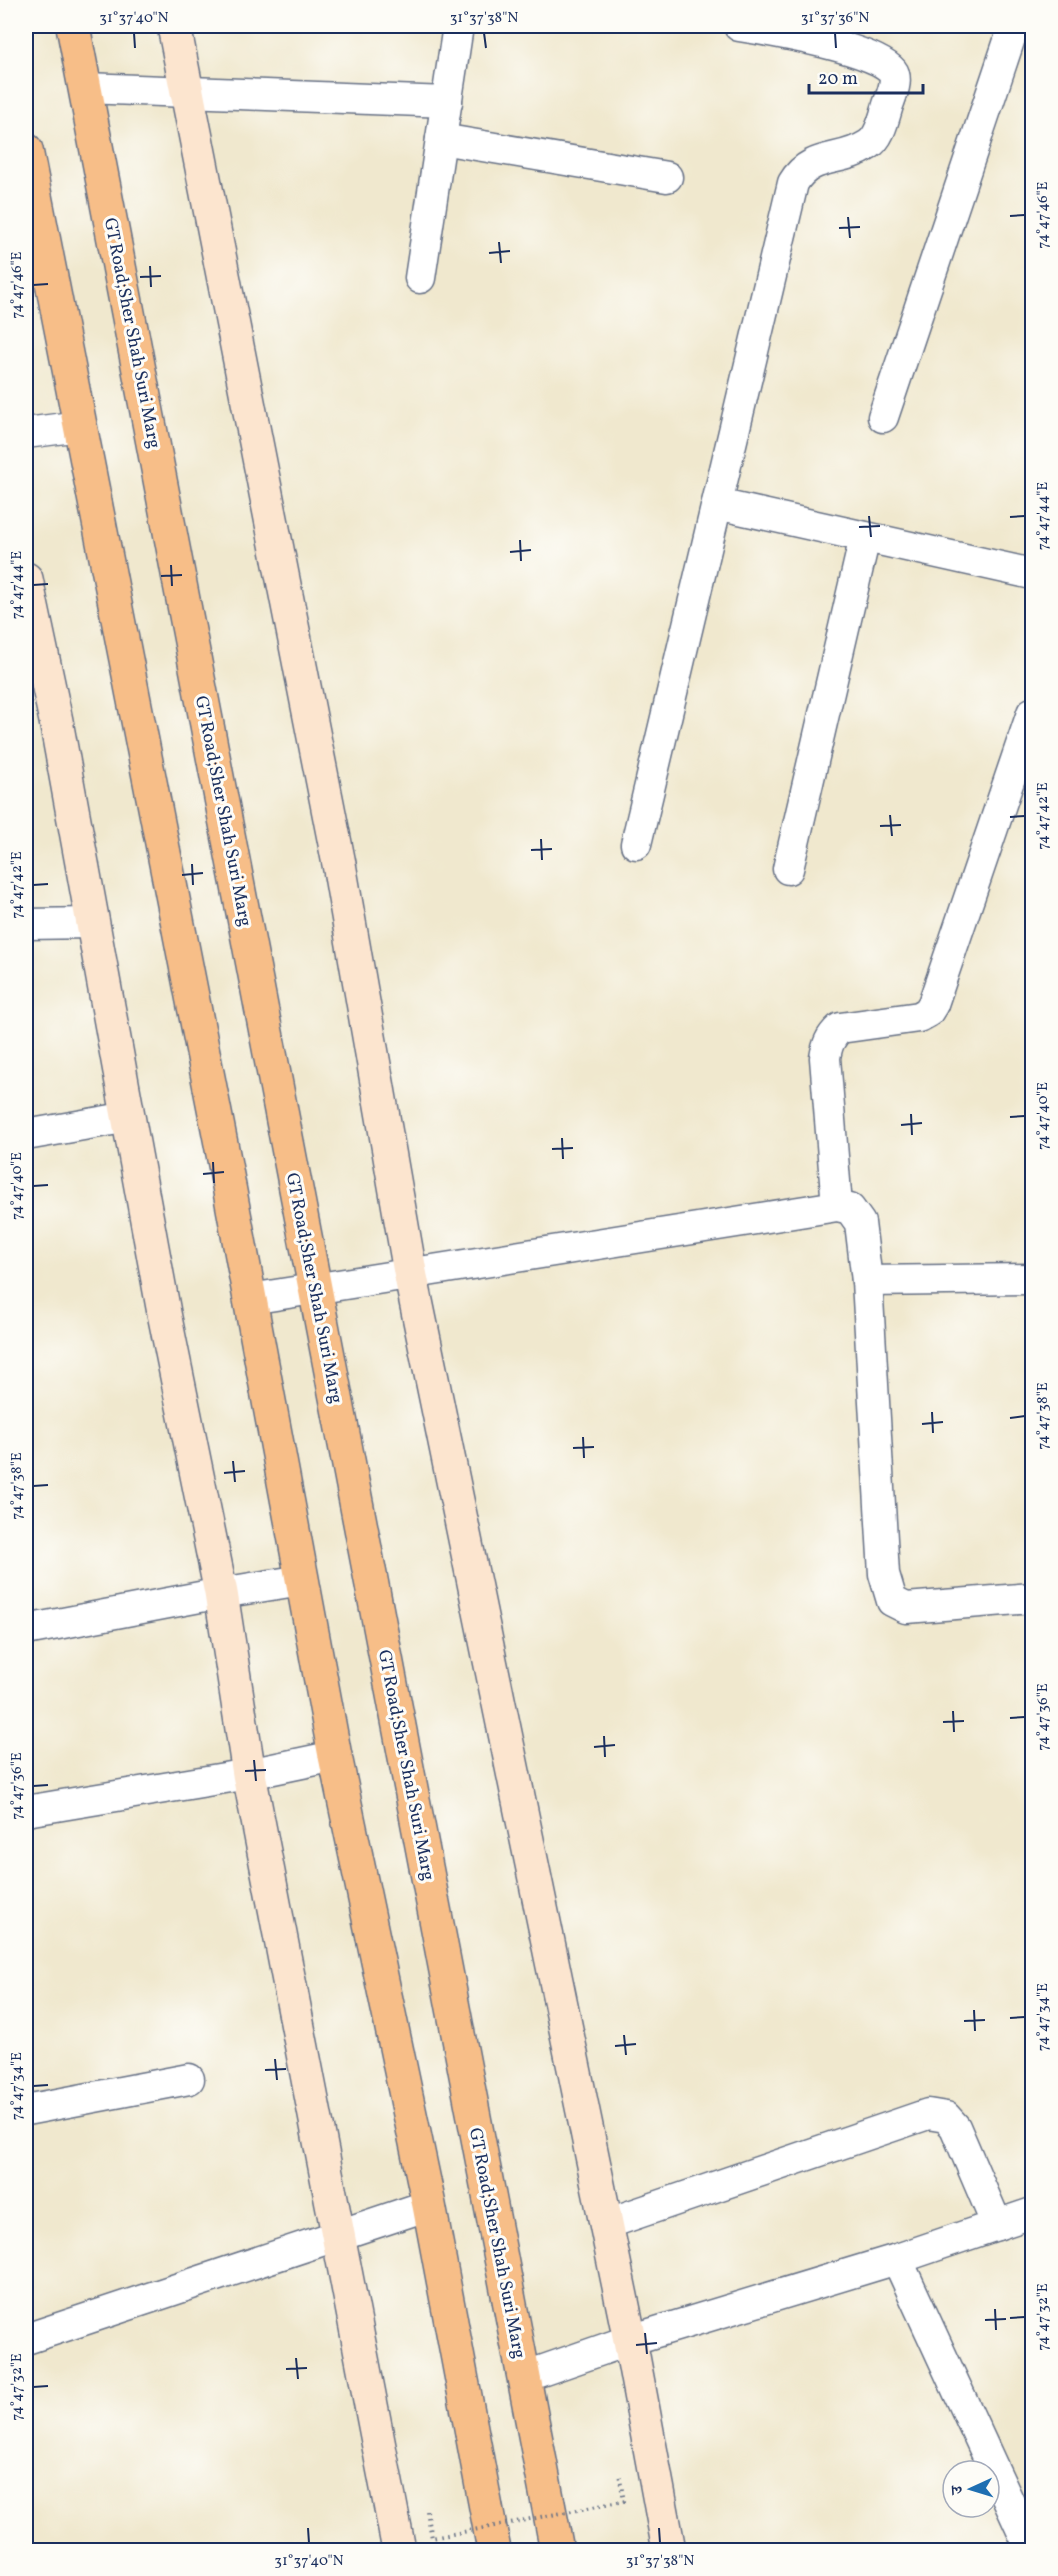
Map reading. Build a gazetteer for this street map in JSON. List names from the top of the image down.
{
  "streets": {
    "main road": ["GT Road;Sher Shah Suri Marg"]
  },
  "scale_bar": "20 m",
  "north": "left",
  "coordinates": [
    "31°37'40\"N",
    "31°37'38\"N",
    "31°37'36\"N",
    "74°47'46\"E",
    "74°47'44\"E",
    "74°47'42\"E",
    "74°47'40\"E",
    "74°47'38\"E",
    "74°47'36\"E",
    "74°47'34\"E",
    "74°47'32\"E"
  ]
}
